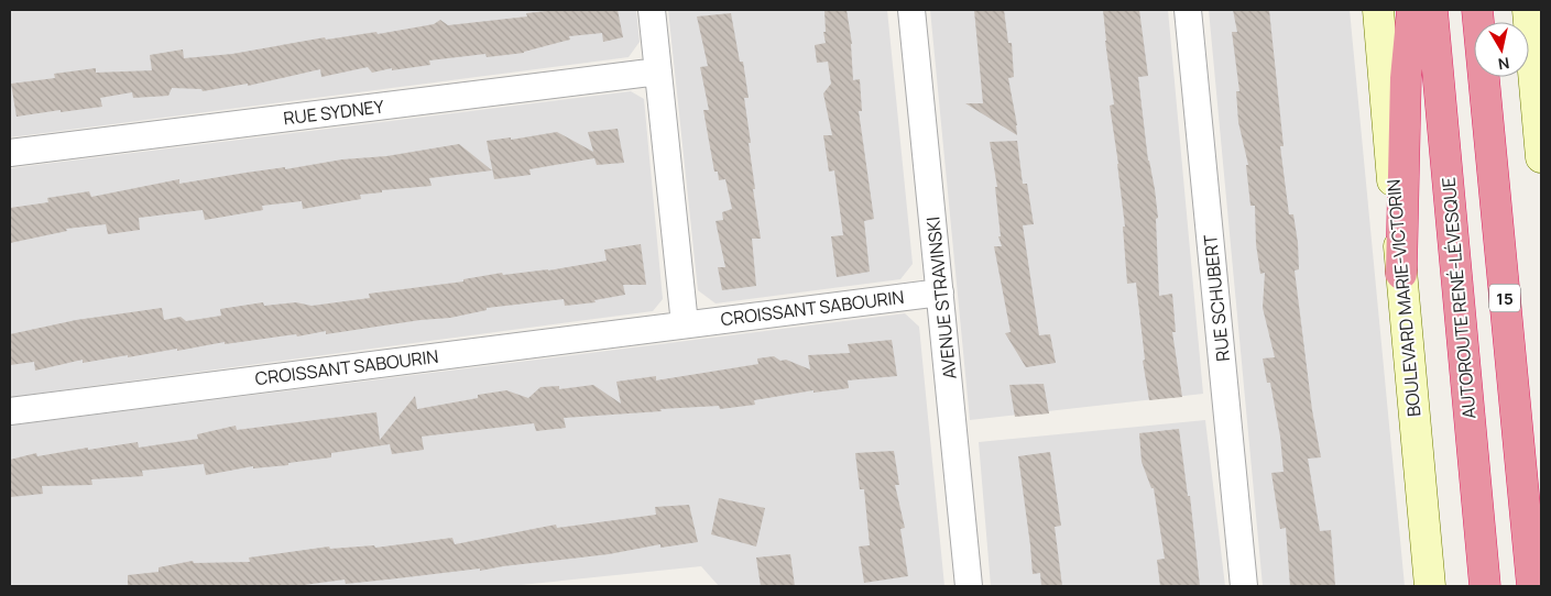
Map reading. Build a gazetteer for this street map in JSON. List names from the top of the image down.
{
  "streets": {
    "highway": ["AUTOROUTE RENÉ-LÉVESQUE", "15"],
    "main road": ["BOULEVARD MARIE-VICTORIN"],
    "street": [
      "RUE SYDNEY",
      "AVENUE STRAVINSKI",
      "RUE SCHUBERT",
      "CROISSANT SABOURIN"
    ]
  },
  "crossings": [
    ["AVENUE STRAVINSKI", "CROISSANT SABOURIN"]
  ],
  "north": "bottom"
}
